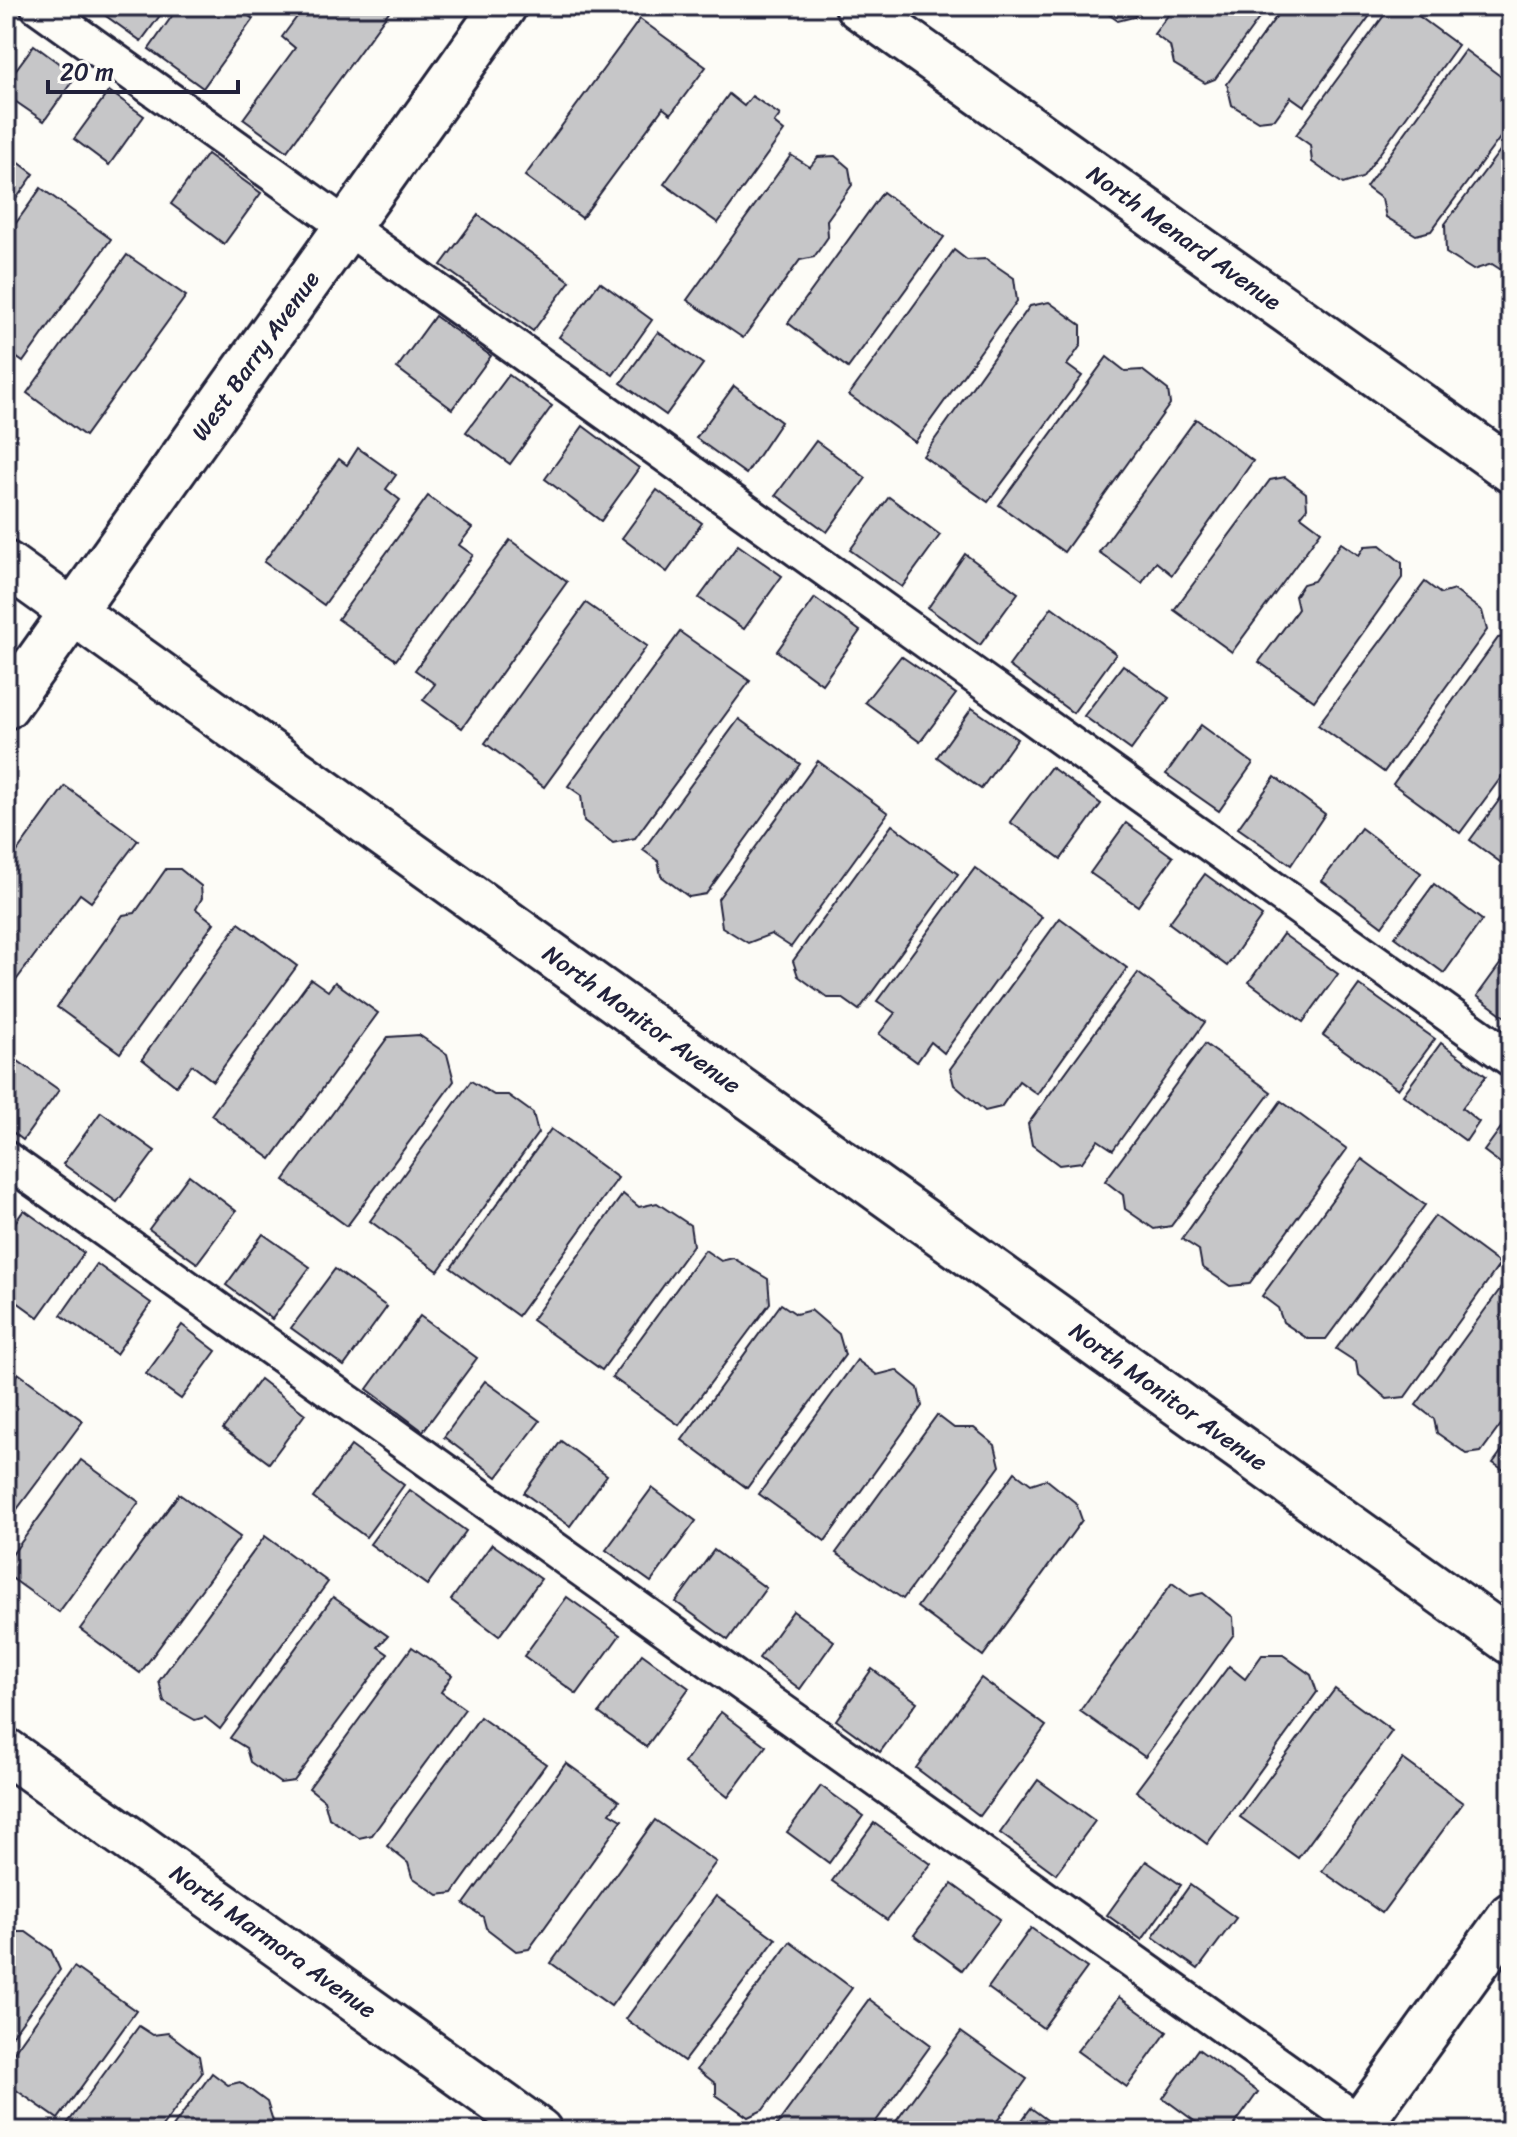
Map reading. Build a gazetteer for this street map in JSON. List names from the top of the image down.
{
  "streets": {
    "street": [
      "North Menard Avenue",
      "West Barry Avenue",
      "North Monitor Avenue",
      "North Marmora Avenue"
    ]
  },
  "crossings": [
    ["West Barry Avenue", "North Monitor Avenue"]
  ],
  "scale_bar": "20 m"
}
